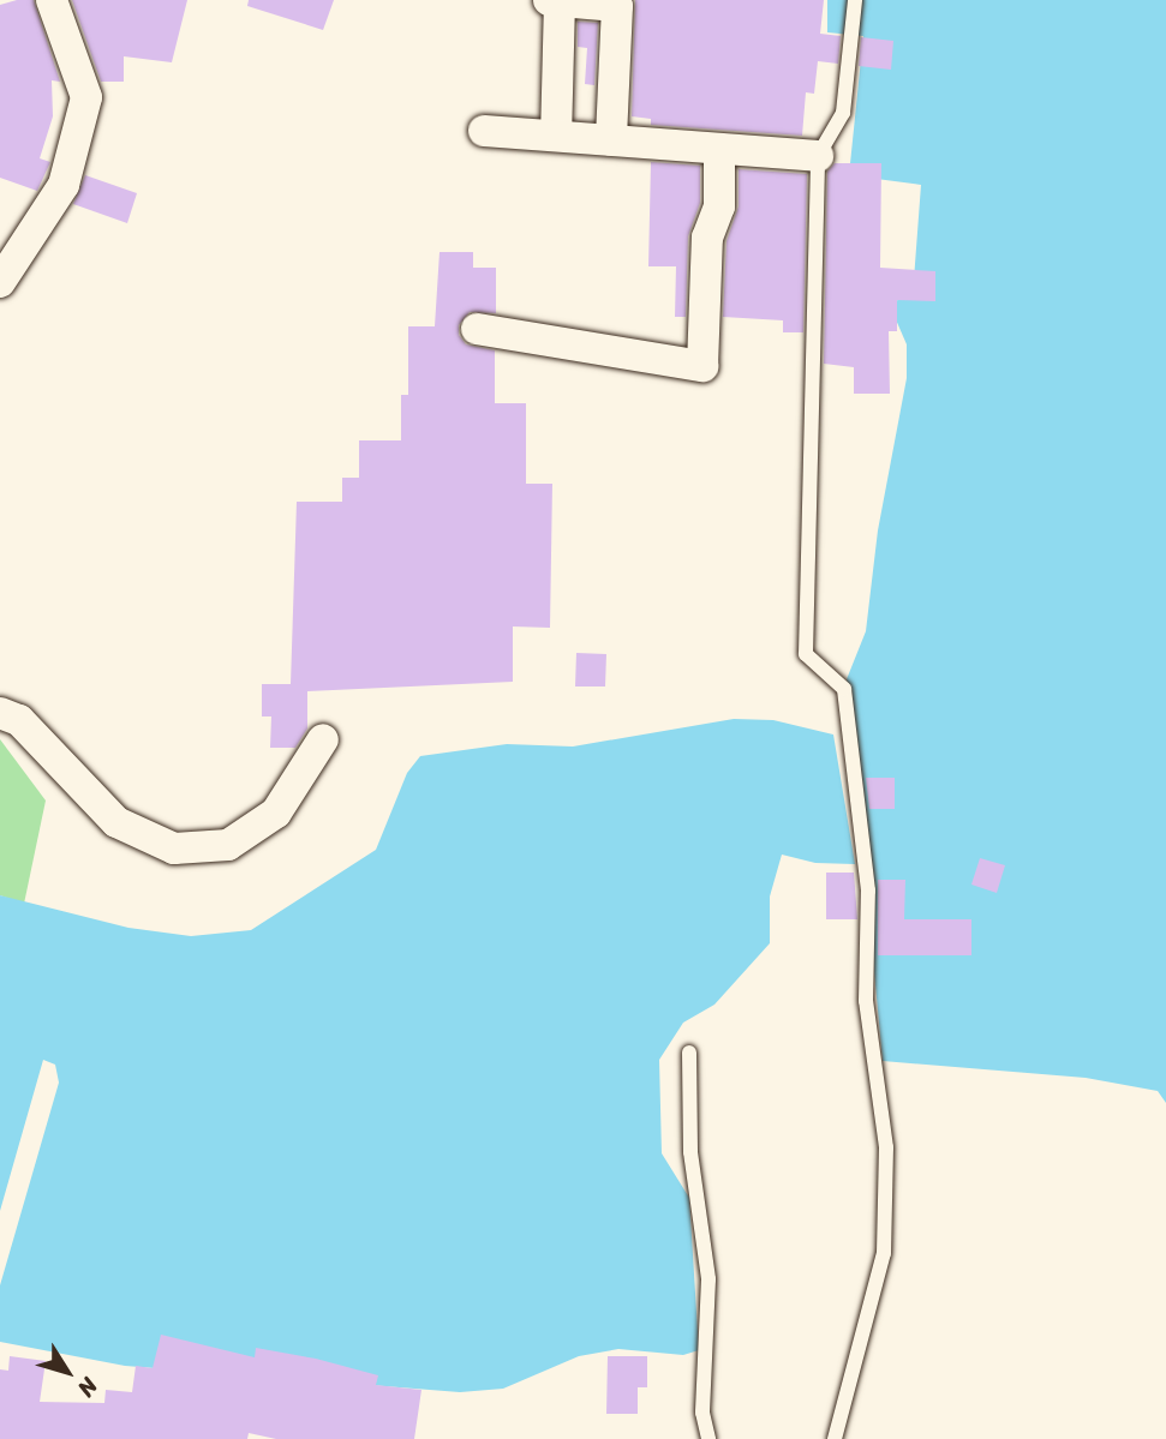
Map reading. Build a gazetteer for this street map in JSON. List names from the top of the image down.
{
  "north": "bottom right"
}
